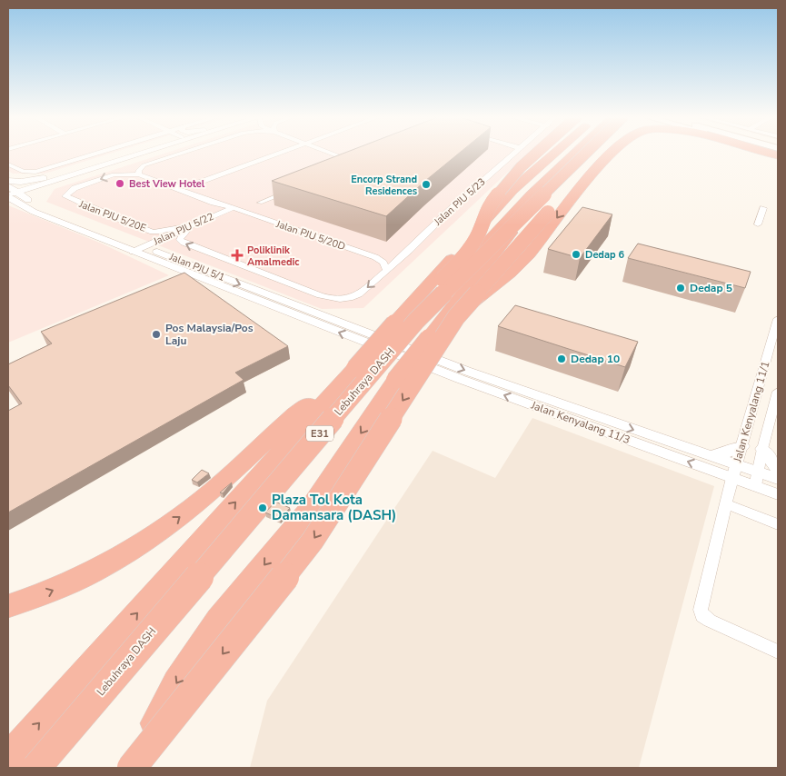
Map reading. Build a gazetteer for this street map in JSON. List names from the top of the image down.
{
  "streets": {
    "highway": ["Lebuhraya DASH", "E31"],
    "street": [
      "Jalan PJU 5/23",
      "Jalan PJU 5/20E",
      "Jalan PJU 5/22",
      "Jalan PJU 5/20D",
      "Jalan PJU 5/1",
      "Jalan Kenyalang 11/1",
      "Jalan Kenyalang 11/3"
    ]
  },
  "crossings": [
    ["Jalan PJU 5/23", "Jalan PJU 5/20E"],
    ["Jalan PJU 5/23", "Jalan PJU 5/22"],
    ["Jalan PJU 5/23", "Jalan PJU 5/20D"],
    ["Jalan PJU 5/20E", "Jalan PJU 5/22"],
    ["Jalan PJU 5/20E", "Jalan PJU 5/20D"],
    ["Jalan PJU 5/22", "Jalan PJU 5/20D"],
    ["Jalan PJU 5/22", "Jalan PJU 5/1"],
    ["Jalan PJU 5/1", "Jalan Kenyalang 11/3"],
    ["Jalan Kenyalang 11/1", "Jalan Kenyalang 11/3"]
  ],
  "one_way": ["Jalan PJU 5/23"],
  "places": {
    "other": [
      "Best View Hotel",
      "Encorp Strand Residences",
      "Dedap 6",
      "Dedap 5",
      "Pos Malaysia/Pos Laju",
      "Dedap 10",
      "Plaza Tol Kota Damansara (DASH)"
    ],
    "health": ["Poliklinik Amalmedic"]
  }
}
